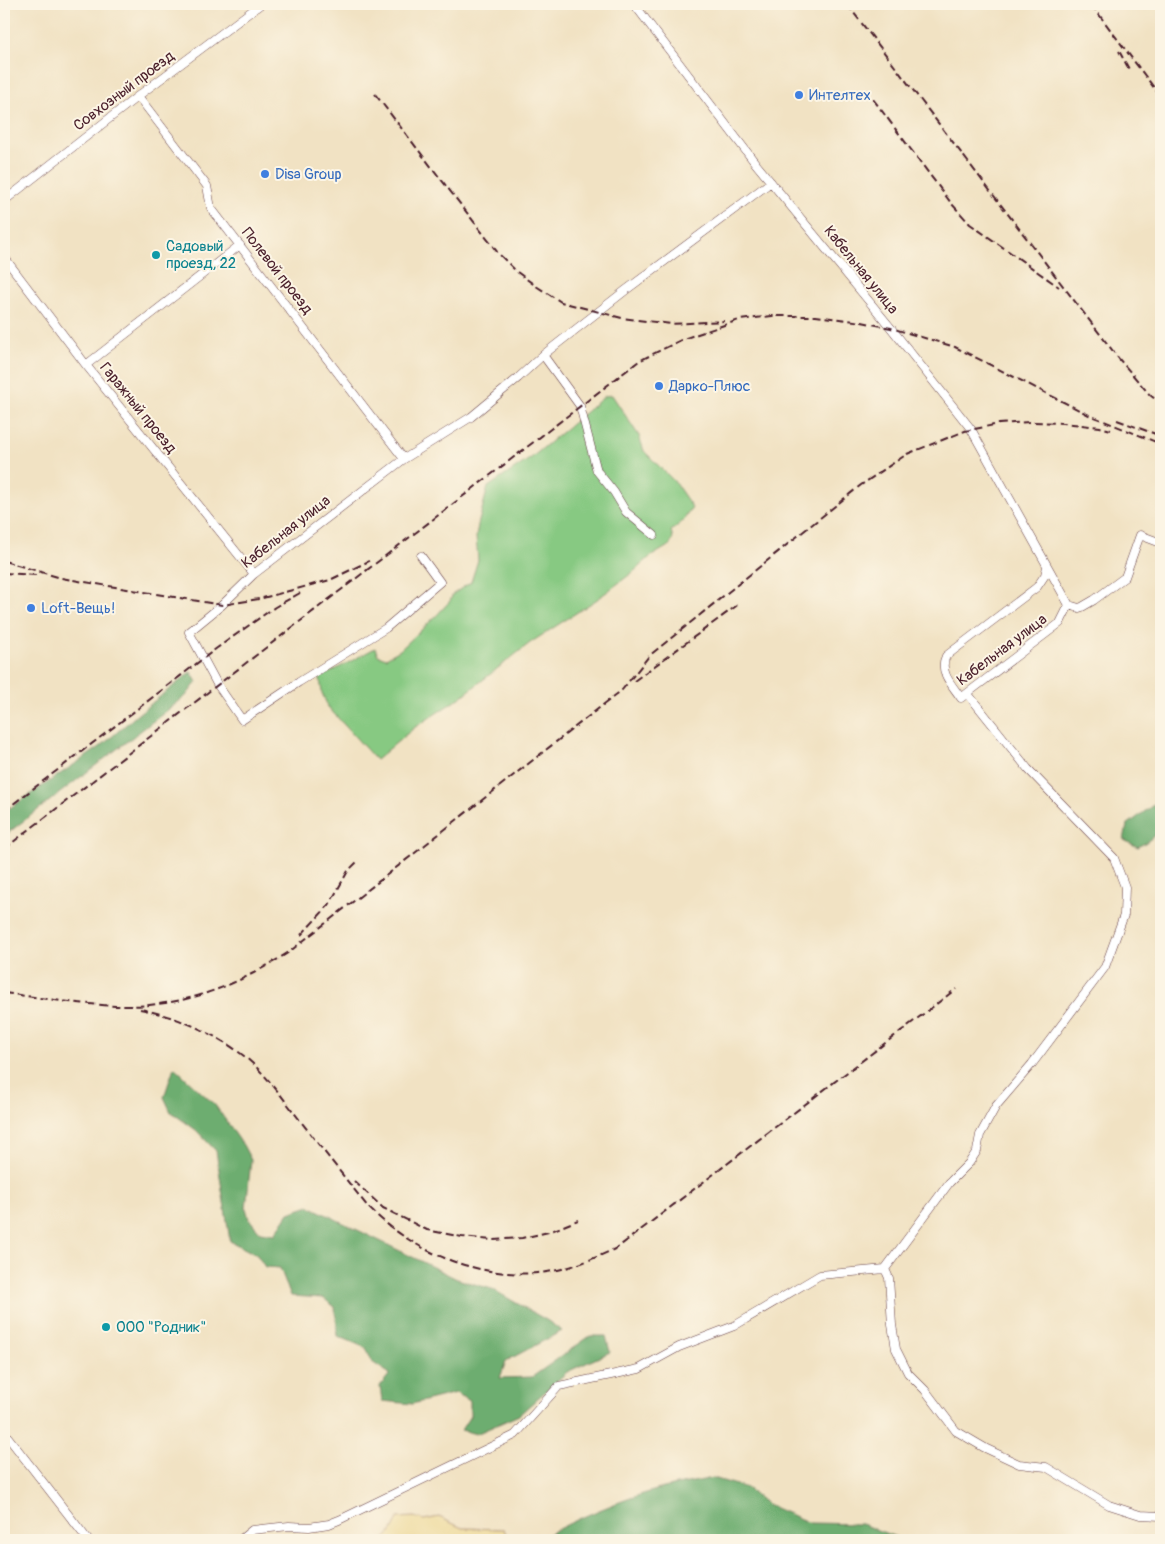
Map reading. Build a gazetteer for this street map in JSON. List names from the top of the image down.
{
  "streets": {
    "street": [
      "Совхозный проезд",
      "Кабельная улица",
      "Полевой проезд",
      "Гаражный проезд"
    ]
  },
  "crossings": [
    ["Совхозный проезд", "Полевой проезд"],
    ["Кабельная улица", "Полевой проезд"],
    ["Кабельная улица", "Гаражный проезд"]
  ],
  "places": [
    "Интелтех",
    "Disa Group",
    "Садовый проезд, 22",
    "Дарко-Плюс",
    "Loft-Вещь!",
    "ООО \"Родник\""
  ]
}
